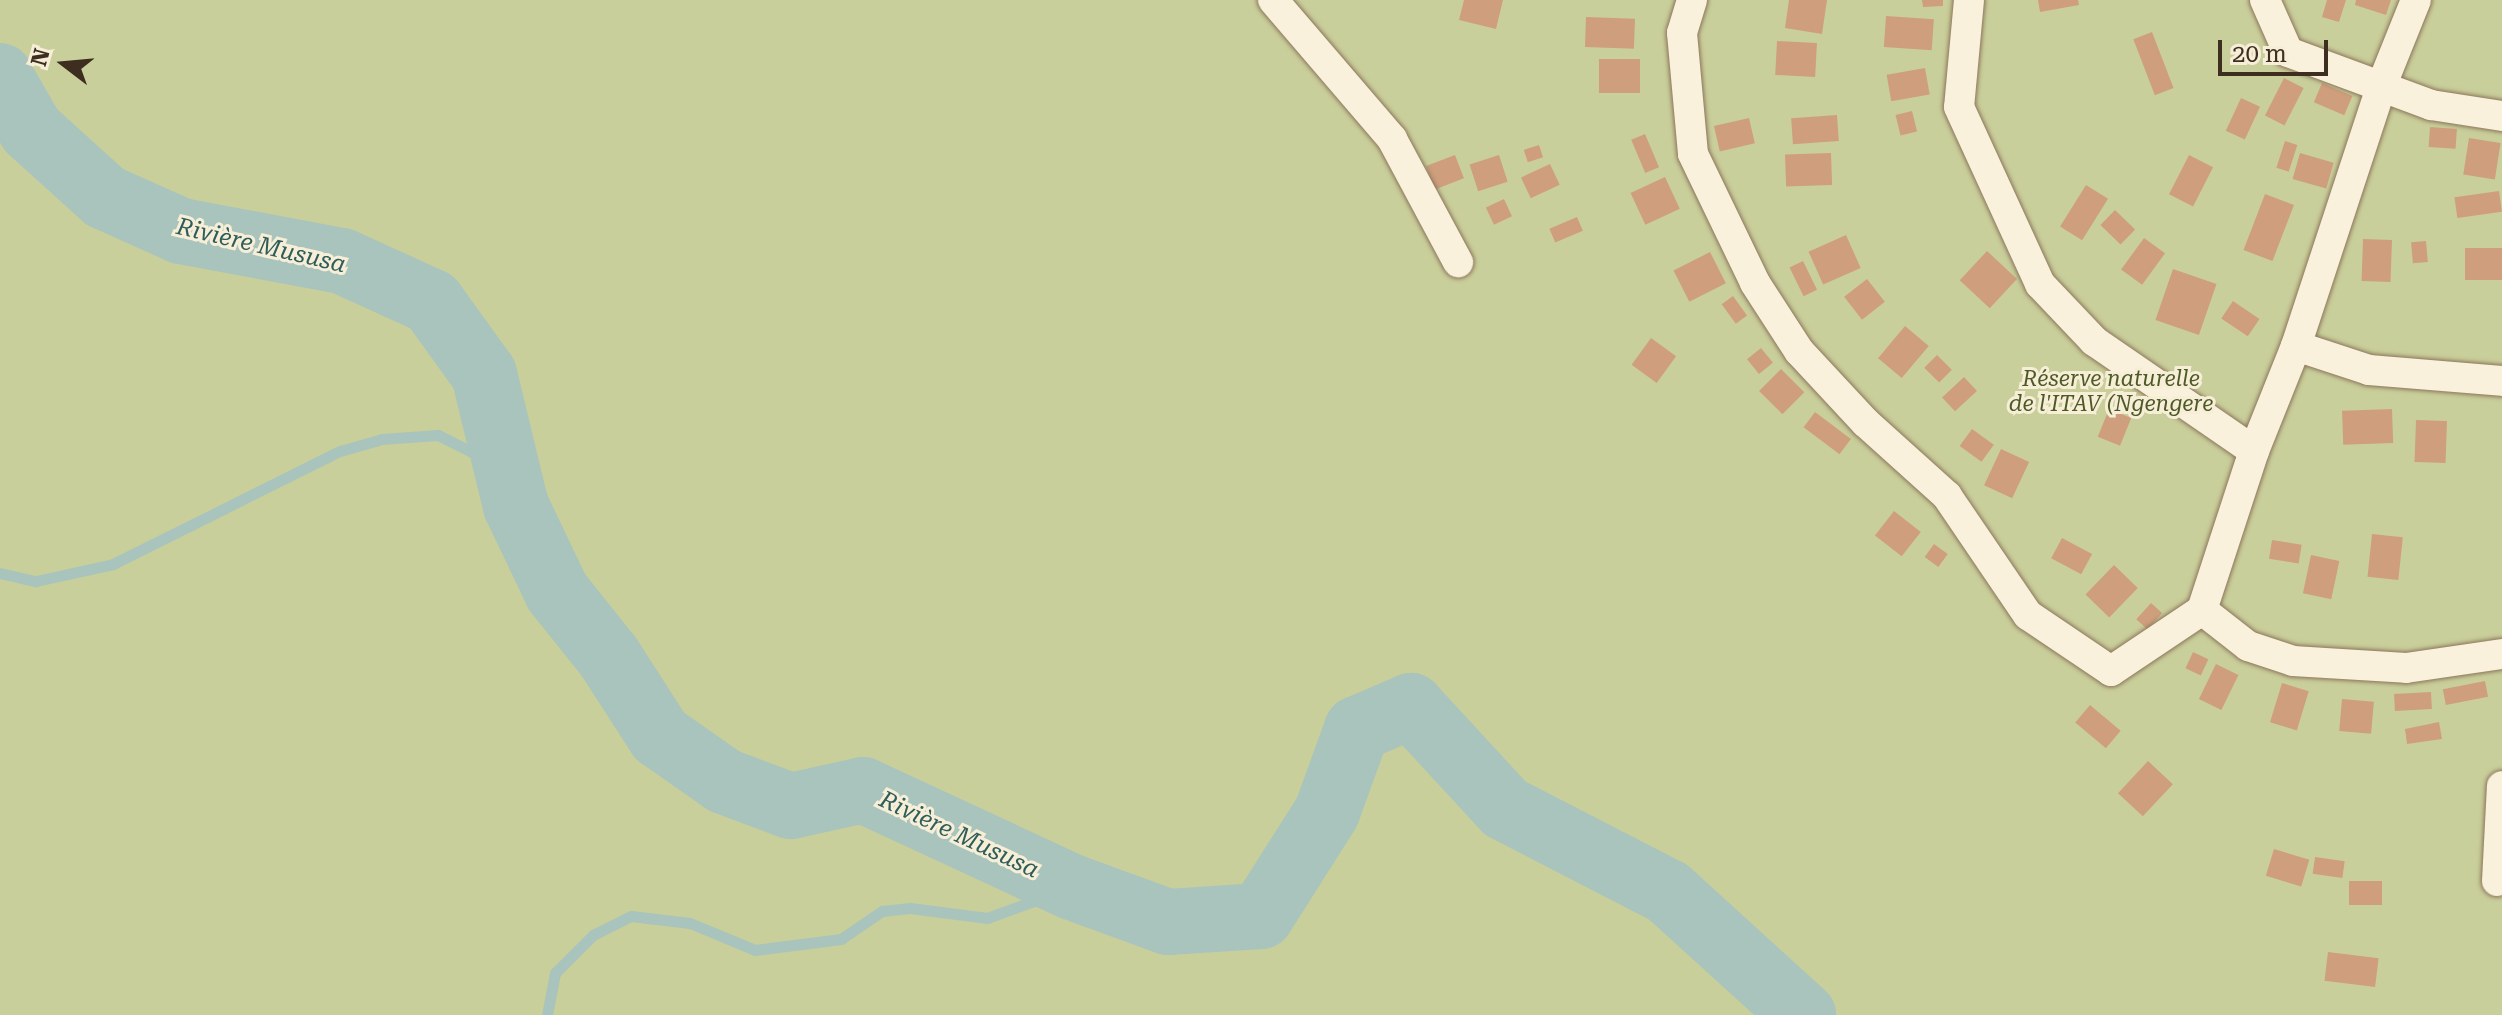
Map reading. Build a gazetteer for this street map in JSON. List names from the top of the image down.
{
  "water": ["Rivière Mususa"],
  "parks": ["Réserve naturelle de l'ITAV (Ngengere"],
  "scale_bar": "20 m",
  "north": "left"
}
